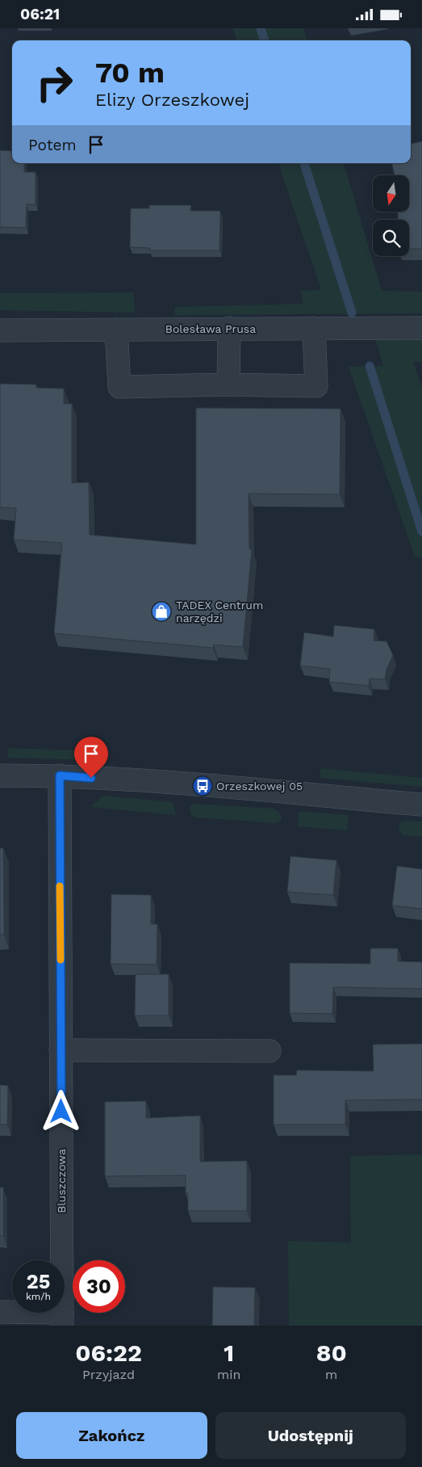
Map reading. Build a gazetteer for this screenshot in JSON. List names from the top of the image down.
{
  "streets": {
    "street": ["Bolesława Prusa", "Bluszczowa"]
  },
  "places": {
    "shop": ["TADEX Centrum narzędzi"],
    "bus stop": ["Orzeszkowej 05"]
  },
  "north": "bottom",
  "page": {
    "status": "06:21",
    "turn": ["70 m", "Elizy Orzeszkowej"],
    "then": "Potem",
    "speed": "25 km/h",
    "limit": "30",
    "eta": [
      "06:22",
      "Przyjazd",
      "1",
      "min",
      "80",
      "m"
    ],
    "buttons": ["Zakończ", "Udostępnij"]
  }
}
